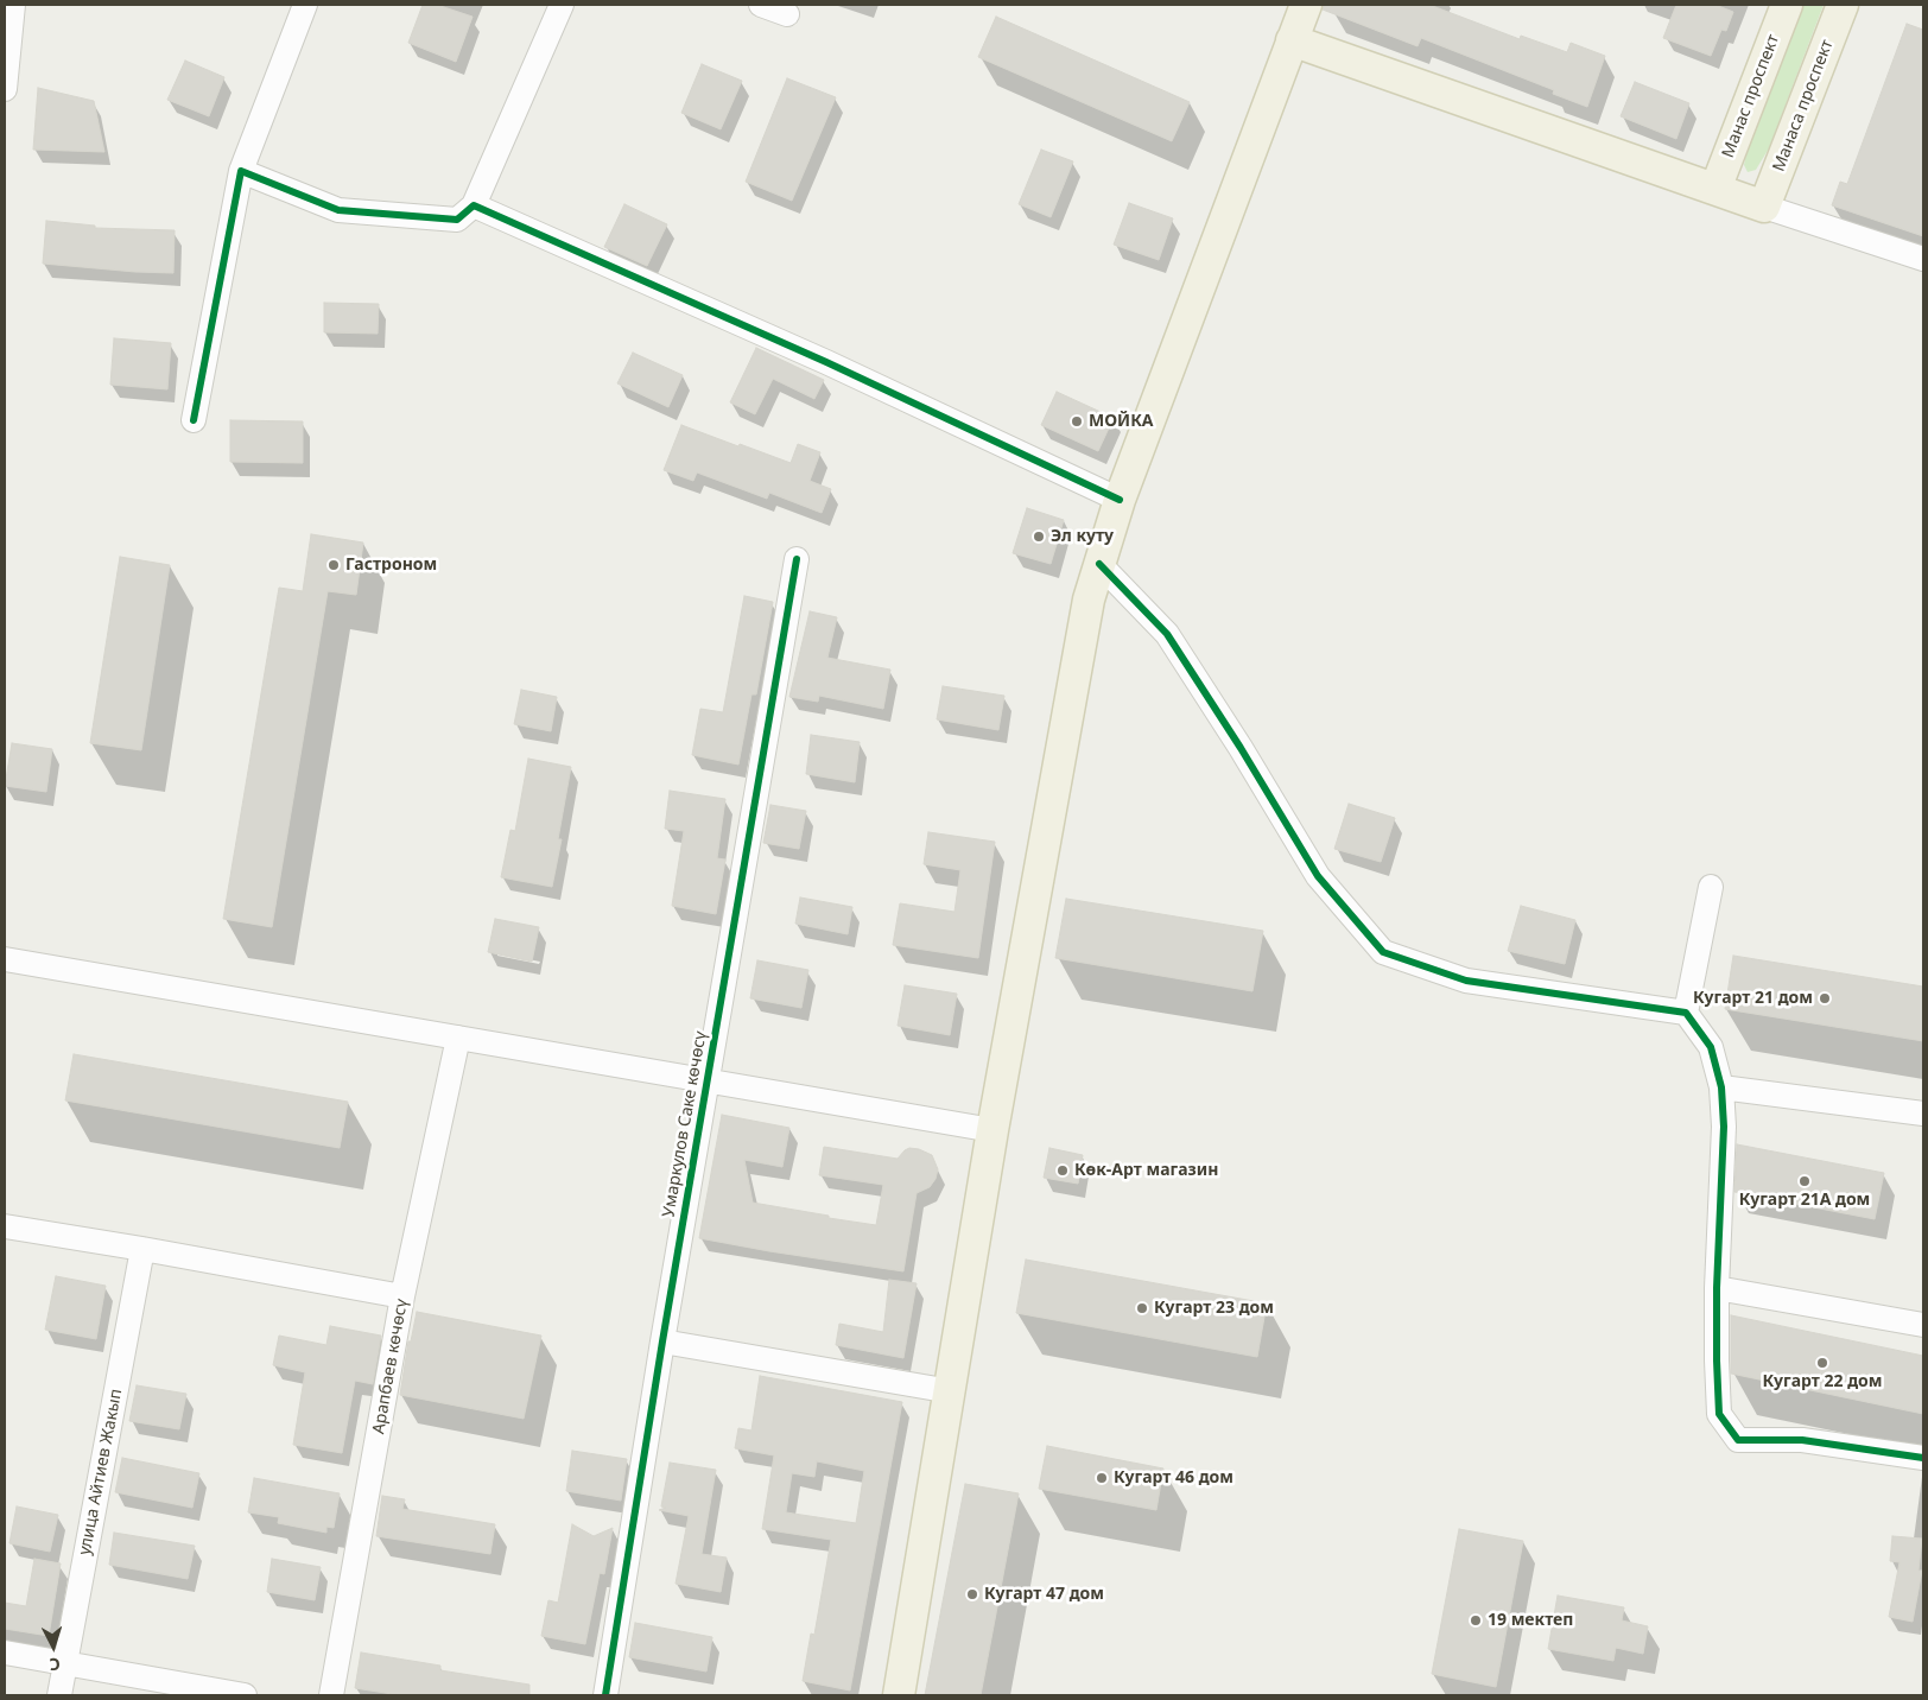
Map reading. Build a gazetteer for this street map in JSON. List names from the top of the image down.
{
  "streets": {
    "main road": ["Манас проспект", "Манаса проспект"],
    "street": ["Умаркулов Саке көчөсү", "Арапбаев көчөсү", "улица Айтиев Жакып"]
  },
  "places": [
    "МОЙКА",
    "Эл куту",
    "Гастроном",
    "Кугарт 21 дом",
    "Көк-Арт магазин",
    "Кугарт 21А дом",
    "Кугарт 23 дом",
    "Кугарт 22 дом",
    "Кугарт 46 дом",
    "Кугарт 47 дом",
    "19 мектеп"
  ],
  "north": "bottom"
}
